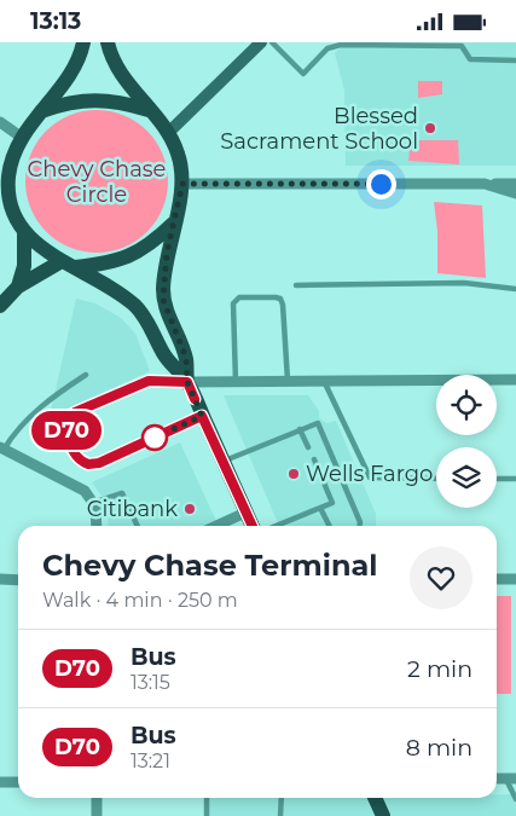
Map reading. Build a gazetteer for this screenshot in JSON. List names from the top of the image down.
{
  "parks": ["Chevy Chase Circle"],
  "places": ["Blessed Sacrament School", "Wells Fargo", "Citibank"],
  "lines": ["bus line D70"],
  "page": {
    "status": "13:13",
    "on_map": "D70",
    "heading": ["Chevy Chase Terminal", "Walk · 4 min · 250 m"],
    "list": [
      {
        "mark": "D70",
        "name": "Bus",
        "note": "13:15",
        "value": "2 min"
      },
      {
        "mark": "D70",
        "name": "Bus",
        "note": "13:21",
        "value": "8 min"
      }
    ]
  }
}
